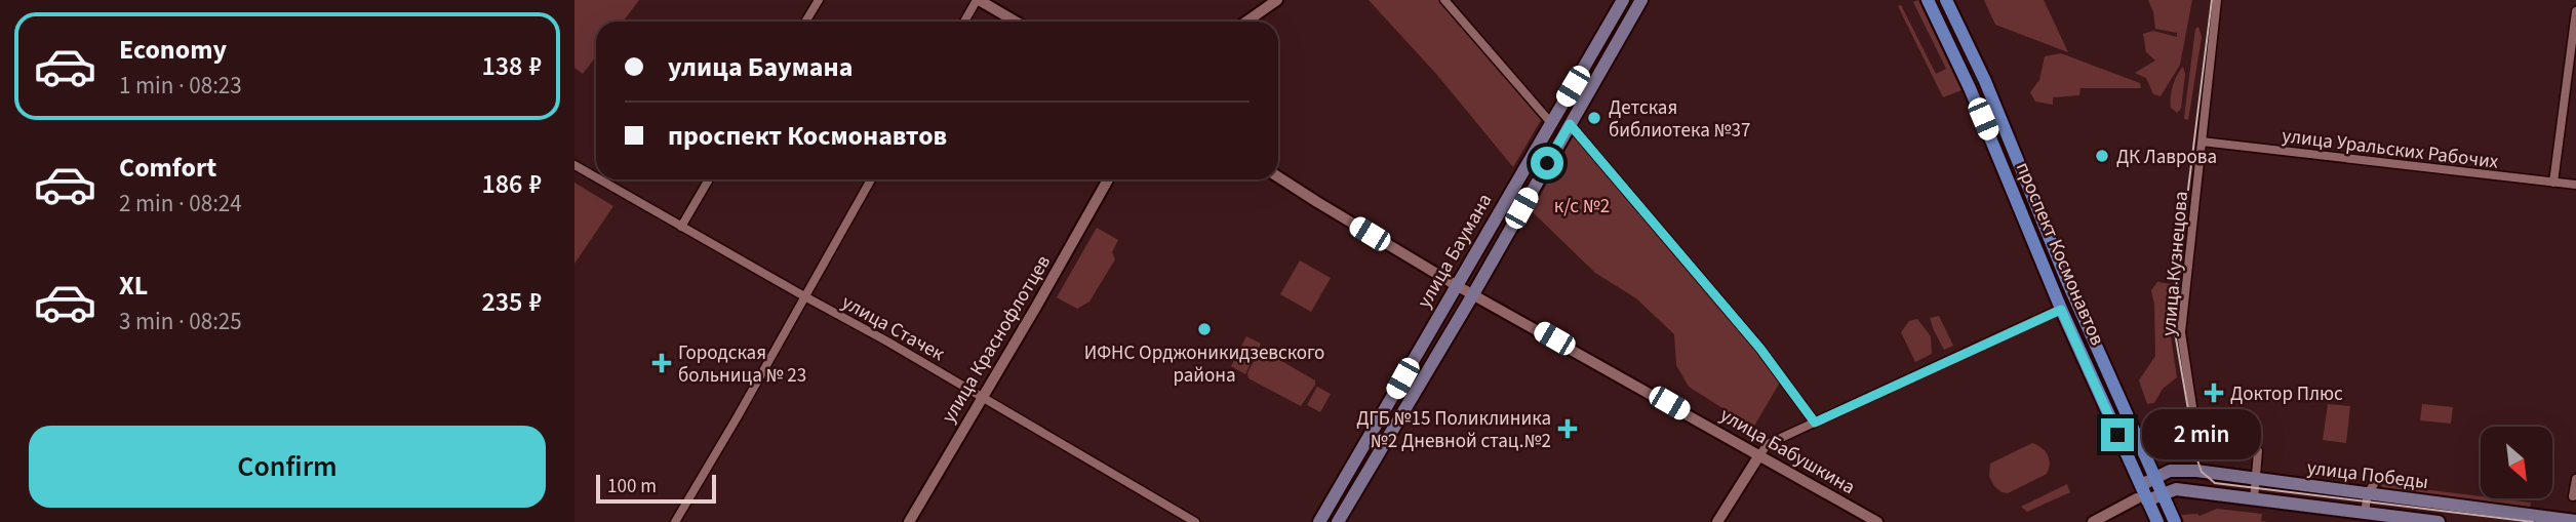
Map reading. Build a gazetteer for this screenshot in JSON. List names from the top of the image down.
{
  "streets": {
    "main road": ["улица Баумана", "проспект Космонавтов", "улица Победы"],
    "street": [
      "улица Уральских Рабочих",
      "улица Кузнецова",
      "улица Стачек",
      "улица Краснофлотцев",
      "улица Бабушкина"
    ]
  },
  "crossings": [
    ["улица Уральских Рабочих", "улица Кузнецова"],
    ["улица Баумана", "улица Бабушкина"],
    ["проспект Космонавтов", "улица Победы"],
    ["улица Кузнецова", "улица Победы"],
    ["улица Стачек", "улица Краснофлотцев"]
  ],
  "parks": ["к/с №2"],
  "places": {
    "other": ["Детская библиотека №37", "ДК Лаврова", "ИФНС Орджоникидзевского района"],
    "health": ["Городская больница № 23", "Доктор Плюс", "ДГБ №15 Поликлиника №2 Дневной стац.№2"]
  },
  "scale_bar": "100 m",
  "north": "bottom right",
  "page": {
    "list": [
      {
        "name": "Economy",
        "note": "1 min · 08:23",
        "value": "138 ₽"
      },
      {
        "name": "Comfort",
        "note": "2 min · 08:24",
        "value": "186 ₽"
      },
      {
        "name": "XL",
        "note": "3 min · 08:25",
        "value": "235 ₽"
      }
    ],
    "banner": ["улица Баумана", "проспект Космонавтов"],
    "bubble": "2 min",
    "buttons": "Confirm",
    "scale": "100 m"
  }
}
